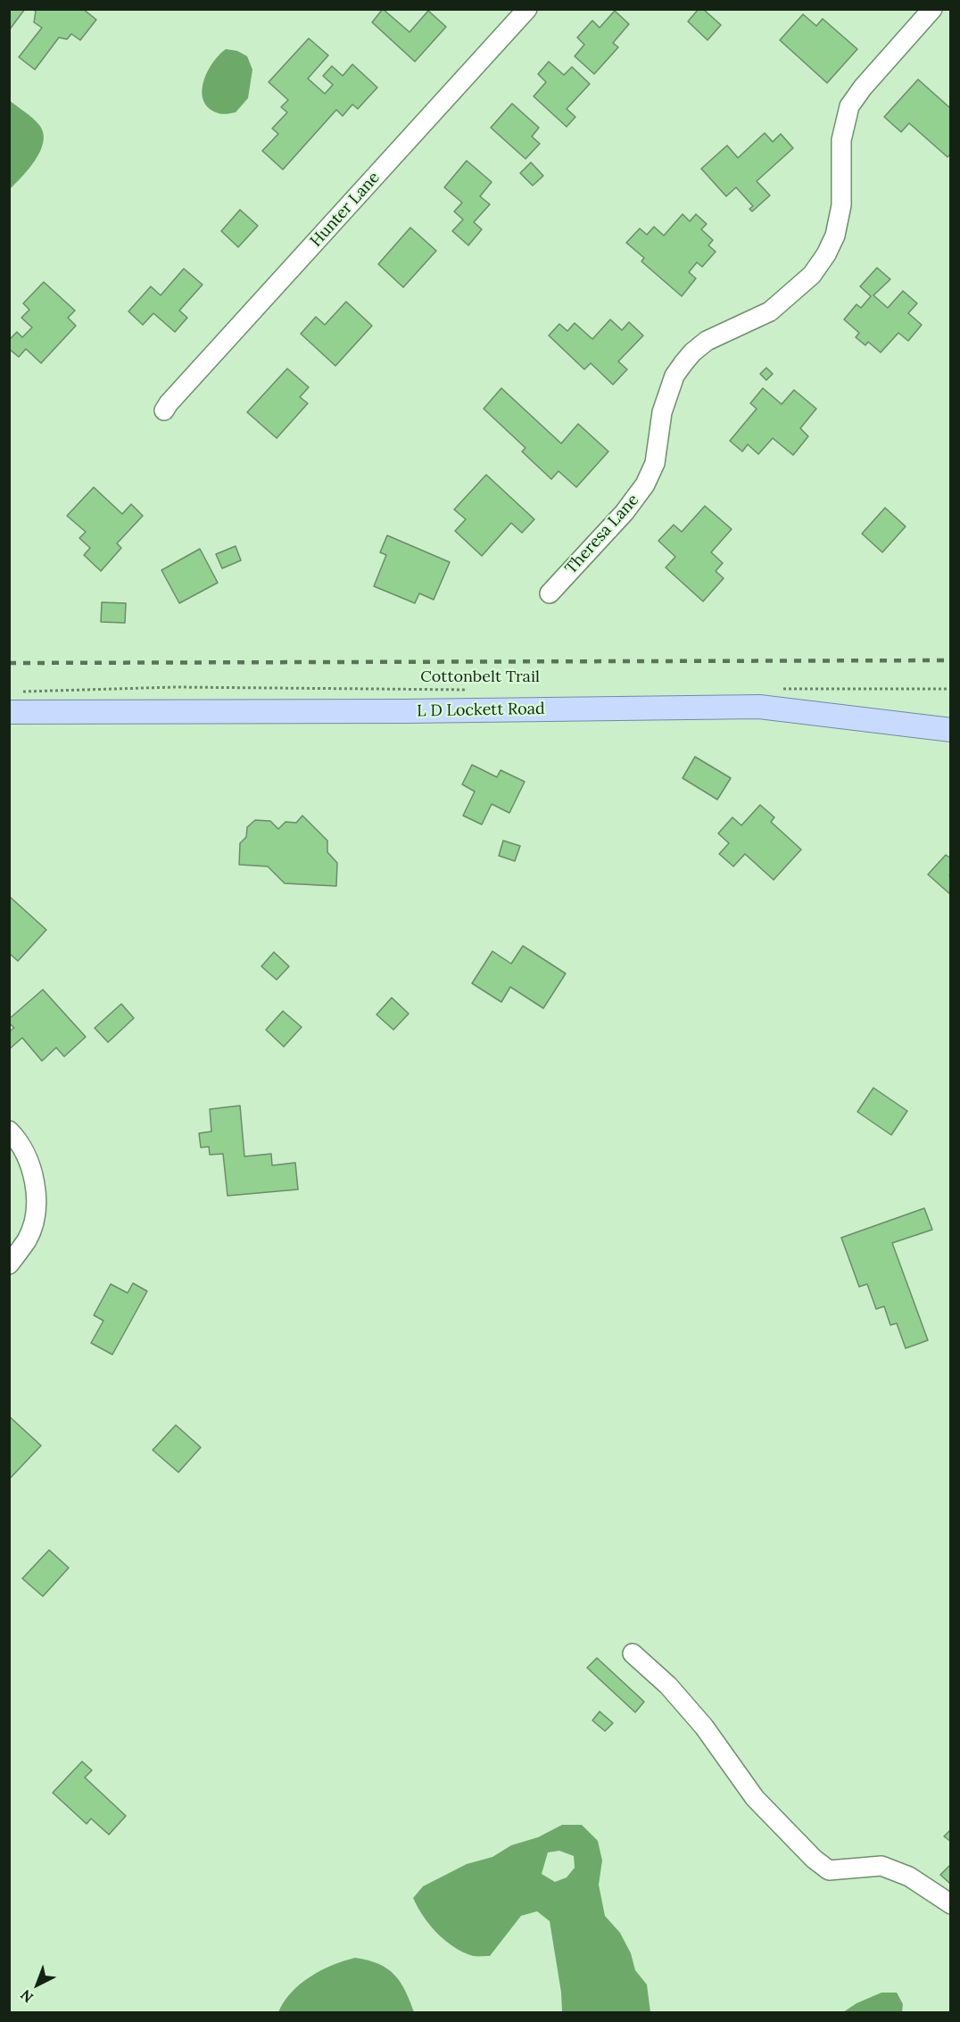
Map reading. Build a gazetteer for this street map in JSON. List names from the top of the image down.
{
  "streets": {
    "main road": ["L D Lockett Road"],
    "street": ["Hunter Lane", "Theresa Lane"],
    "path": ["Cottonbelt Trail"]
  },
  "crossings": [
    ["Cottonbelt Trail", "L D Lockett Road"]
  ],
  "north": "bottom left"
}
